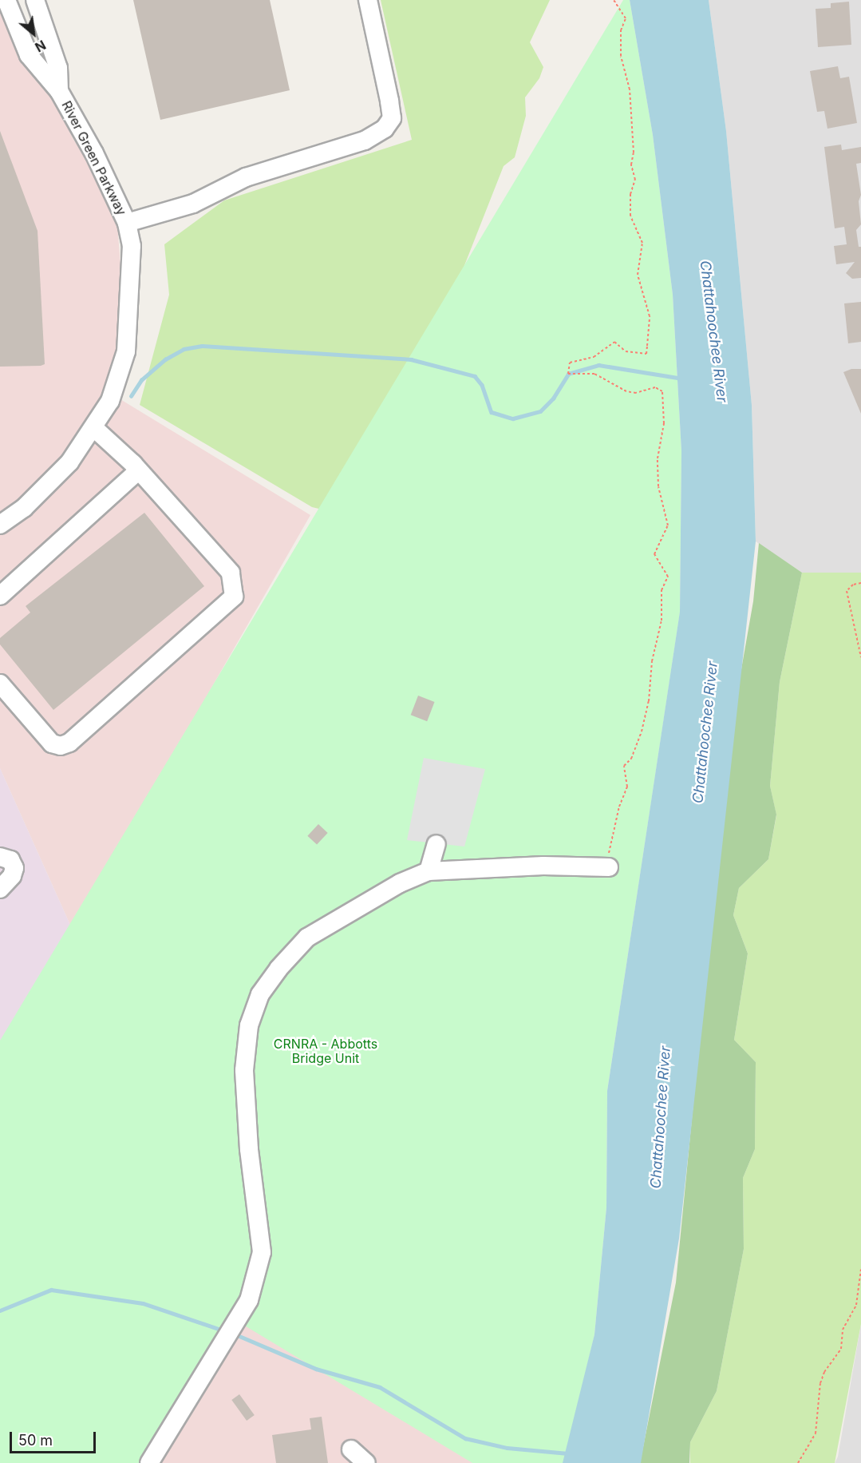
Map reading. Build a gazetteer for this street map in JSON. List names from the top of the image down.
{
  "streets": {
    "street": ["River Green Parkway"]
  },
  "water": ["Chattahoochee River"],
  "parks": ["CRNRA - Abbotts Bridge Unit"],
  "scale_bar": "50 m",
  "north": "bottom right"
}
